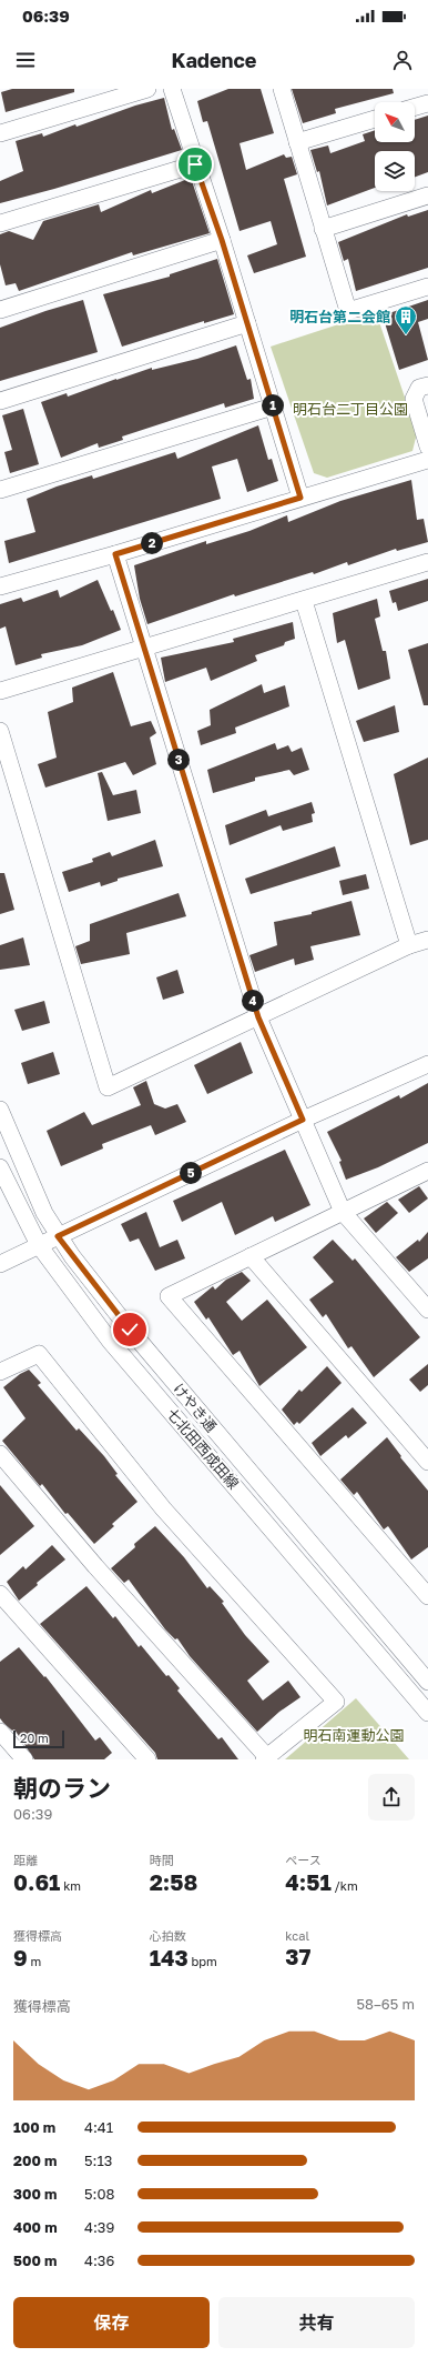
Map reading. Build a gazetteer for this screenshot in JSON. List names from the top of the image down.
{
  "streets": {
    "street": ["けやき通", "七北田西成田線"]
  },
  "parks": ["明石台二丁目公園", "明石南運動公園"],
  "places": {
    "building": ["明石台第二会館"]
  },
  "scale_bar": "20 m",
  "north": "top left",
  "page": {
    "status": "06:39",
    "header": "Kadence",
    "pins": [
      "1",
      "2",
      "3",
      "4",
      "5"
    ],
    "scale": "20 m",
    "heading": ["朝のラン", "06:39"],
    "stats": [
      ["距離", "0.61 km"],
      ["時間", "2:58"],
      ["ペース", "4:51 /km"],
      ["獲得標高", "9 m"],
      ["心拍数", "143 bpm"],
      ["kcal", "37"]
    ],
    "chart": ["獲得標高", "58–65 m"],
    "list": [
      {
        "name": "100 m",
        "note": "4:41"
      },
      {
        "name": "200 m",
        "note": "5:13"
      },
      {
        "name": "300 m",
        "note": "5:08"
      },
      {
        "name": "400 m",
        "note": "4:39"
      },
      {
        "name": "500 m",
        "note": "4:36"
      }
    ],
    "buttons": ["保存", "共有"]
  }
}
